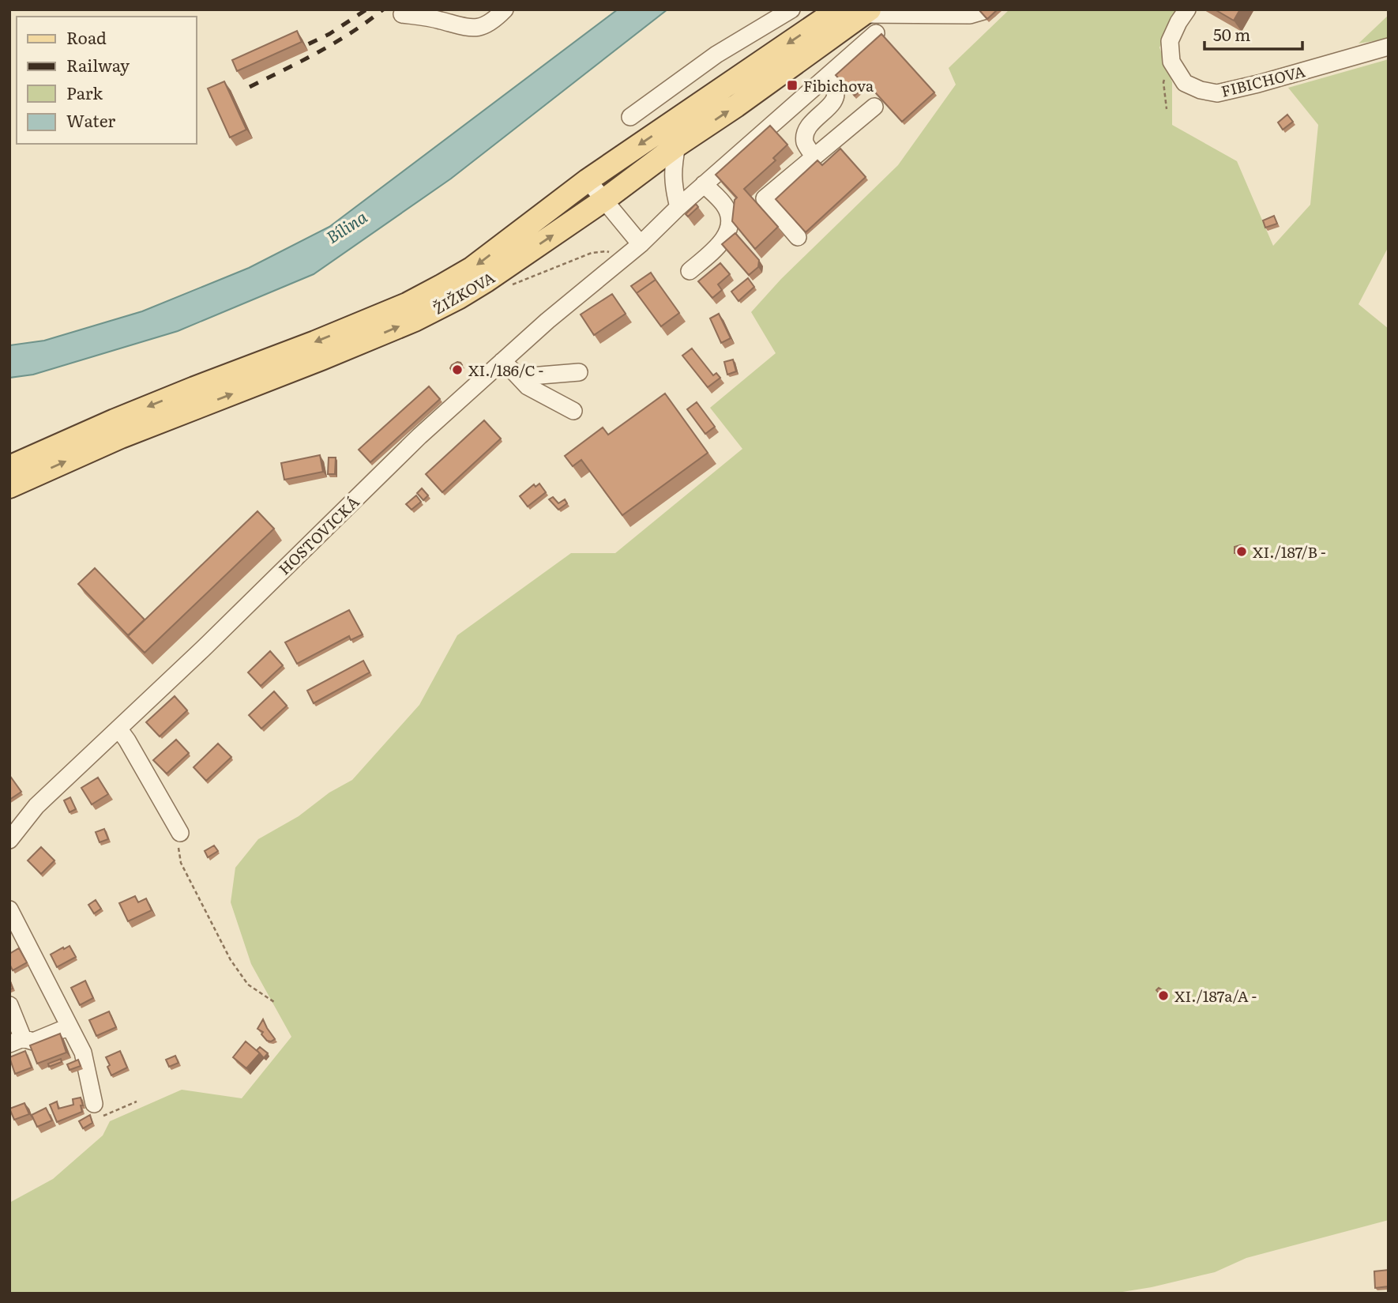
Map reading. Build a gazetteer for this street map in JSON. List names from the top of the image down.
{
  "streets": {
    "main road": ["ŽIŽKOVA"],
    "street": ["FIBICHOVA", "HOSTOVICKÁ"]
  },
  "water": ["Bílina"],
  "places": {
    "transit": ["Fibichova"],
    "other": ["XI./186/C -", "XI./187/B -", "XI./187a/A -"]
  },
  "legend": [
    "Road",
    "Railway",
    "Park",
    "Water"
  ],
  "scale_bar": "50 m"
}
